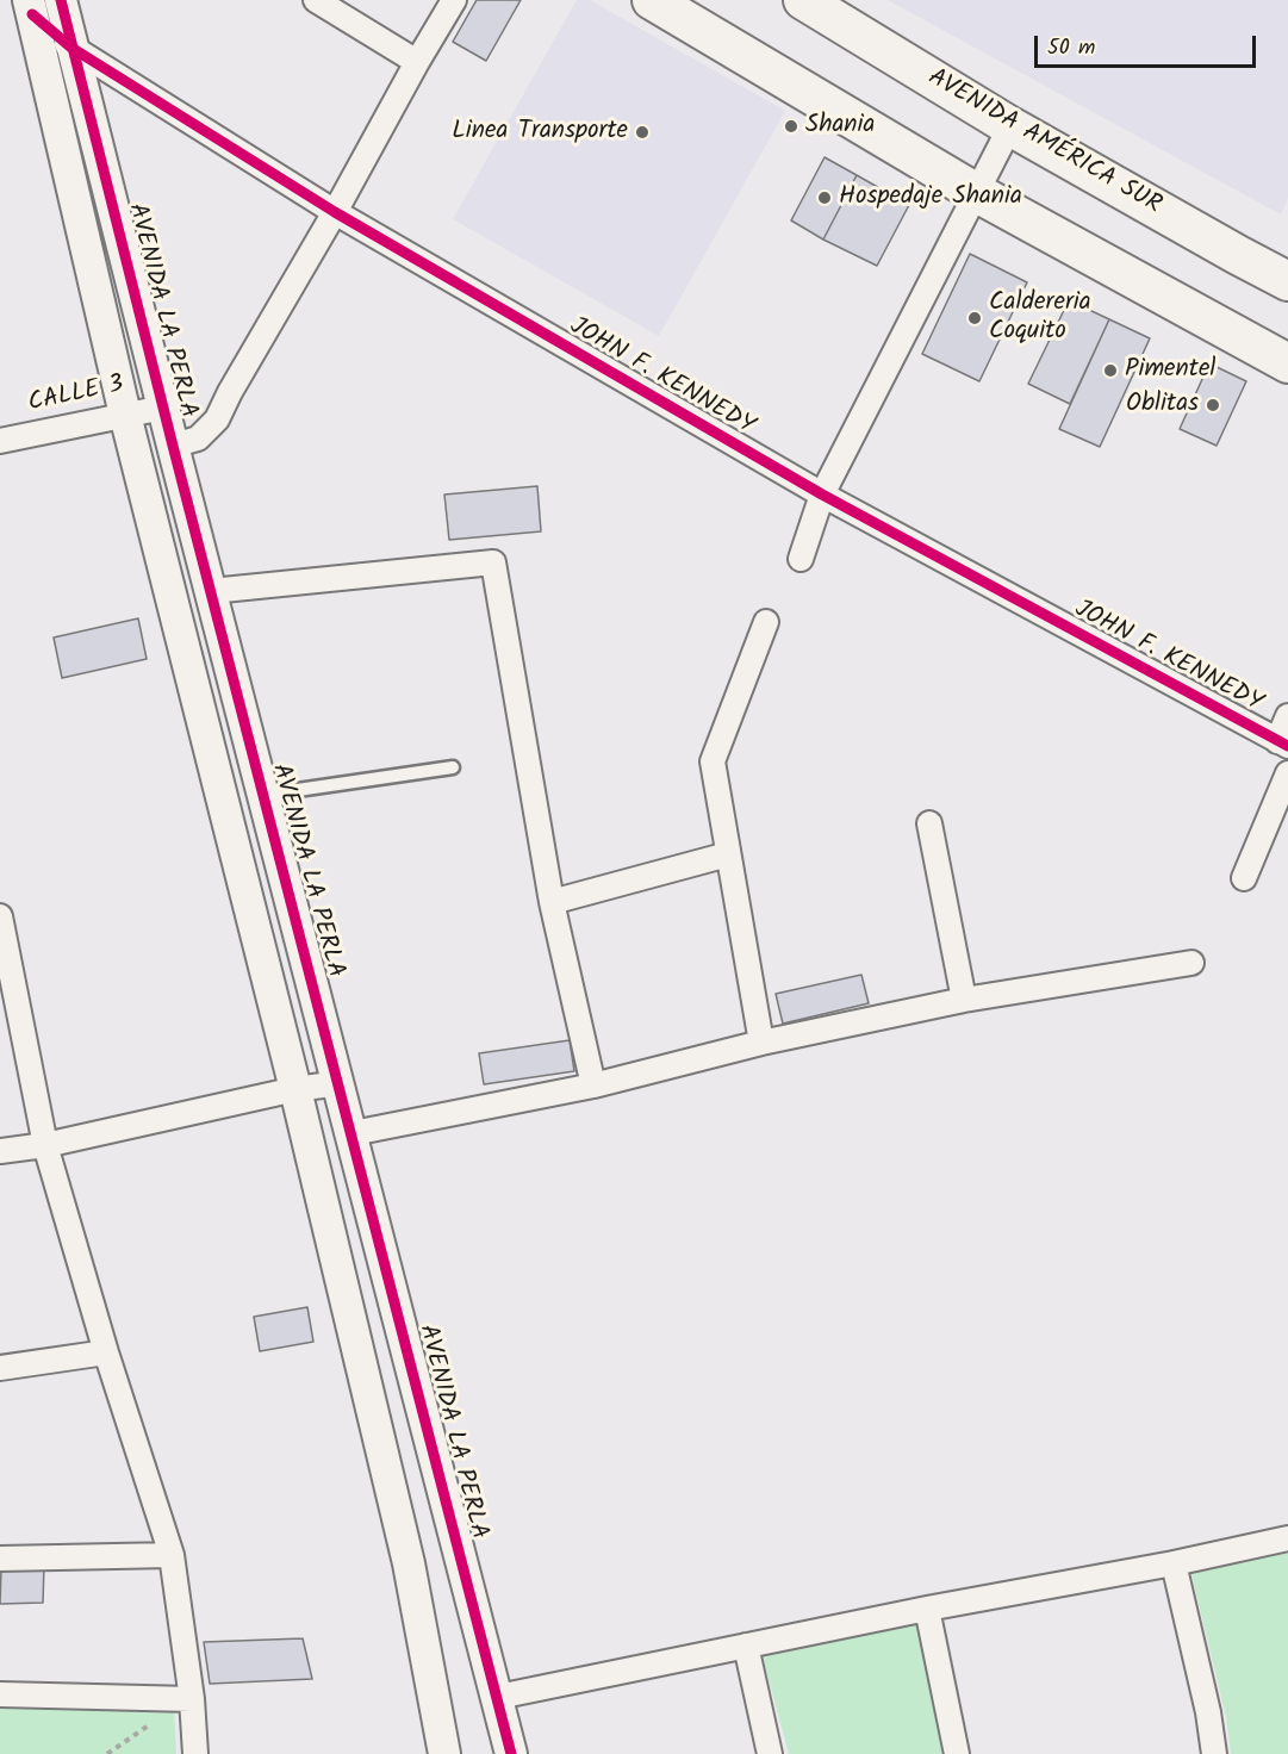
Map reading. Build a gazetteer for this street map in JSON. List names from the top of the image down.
{
  "streets": {
    "main road": ["AVENIDA AMÉRICA SUR"],
    "street": ["AVENIDA LA PERLA", "JOHN F. KENNEDY", "CALLE 3"]
  },
  "crossings": [
    ["AVENIDA LA PERLA", "JOHN F. KENNEDY"],
    ["AVENIDA LA PERLA", "CALLE 3"]
  ],
  "places": [
    "Shania",
    "Linea Transporte",
    "Hospedaje Shania",
    "Caldereria Coquito",
    "Pimentel",
    "Oblitas"
  ],
  "scale_bar": "50 m"
}
